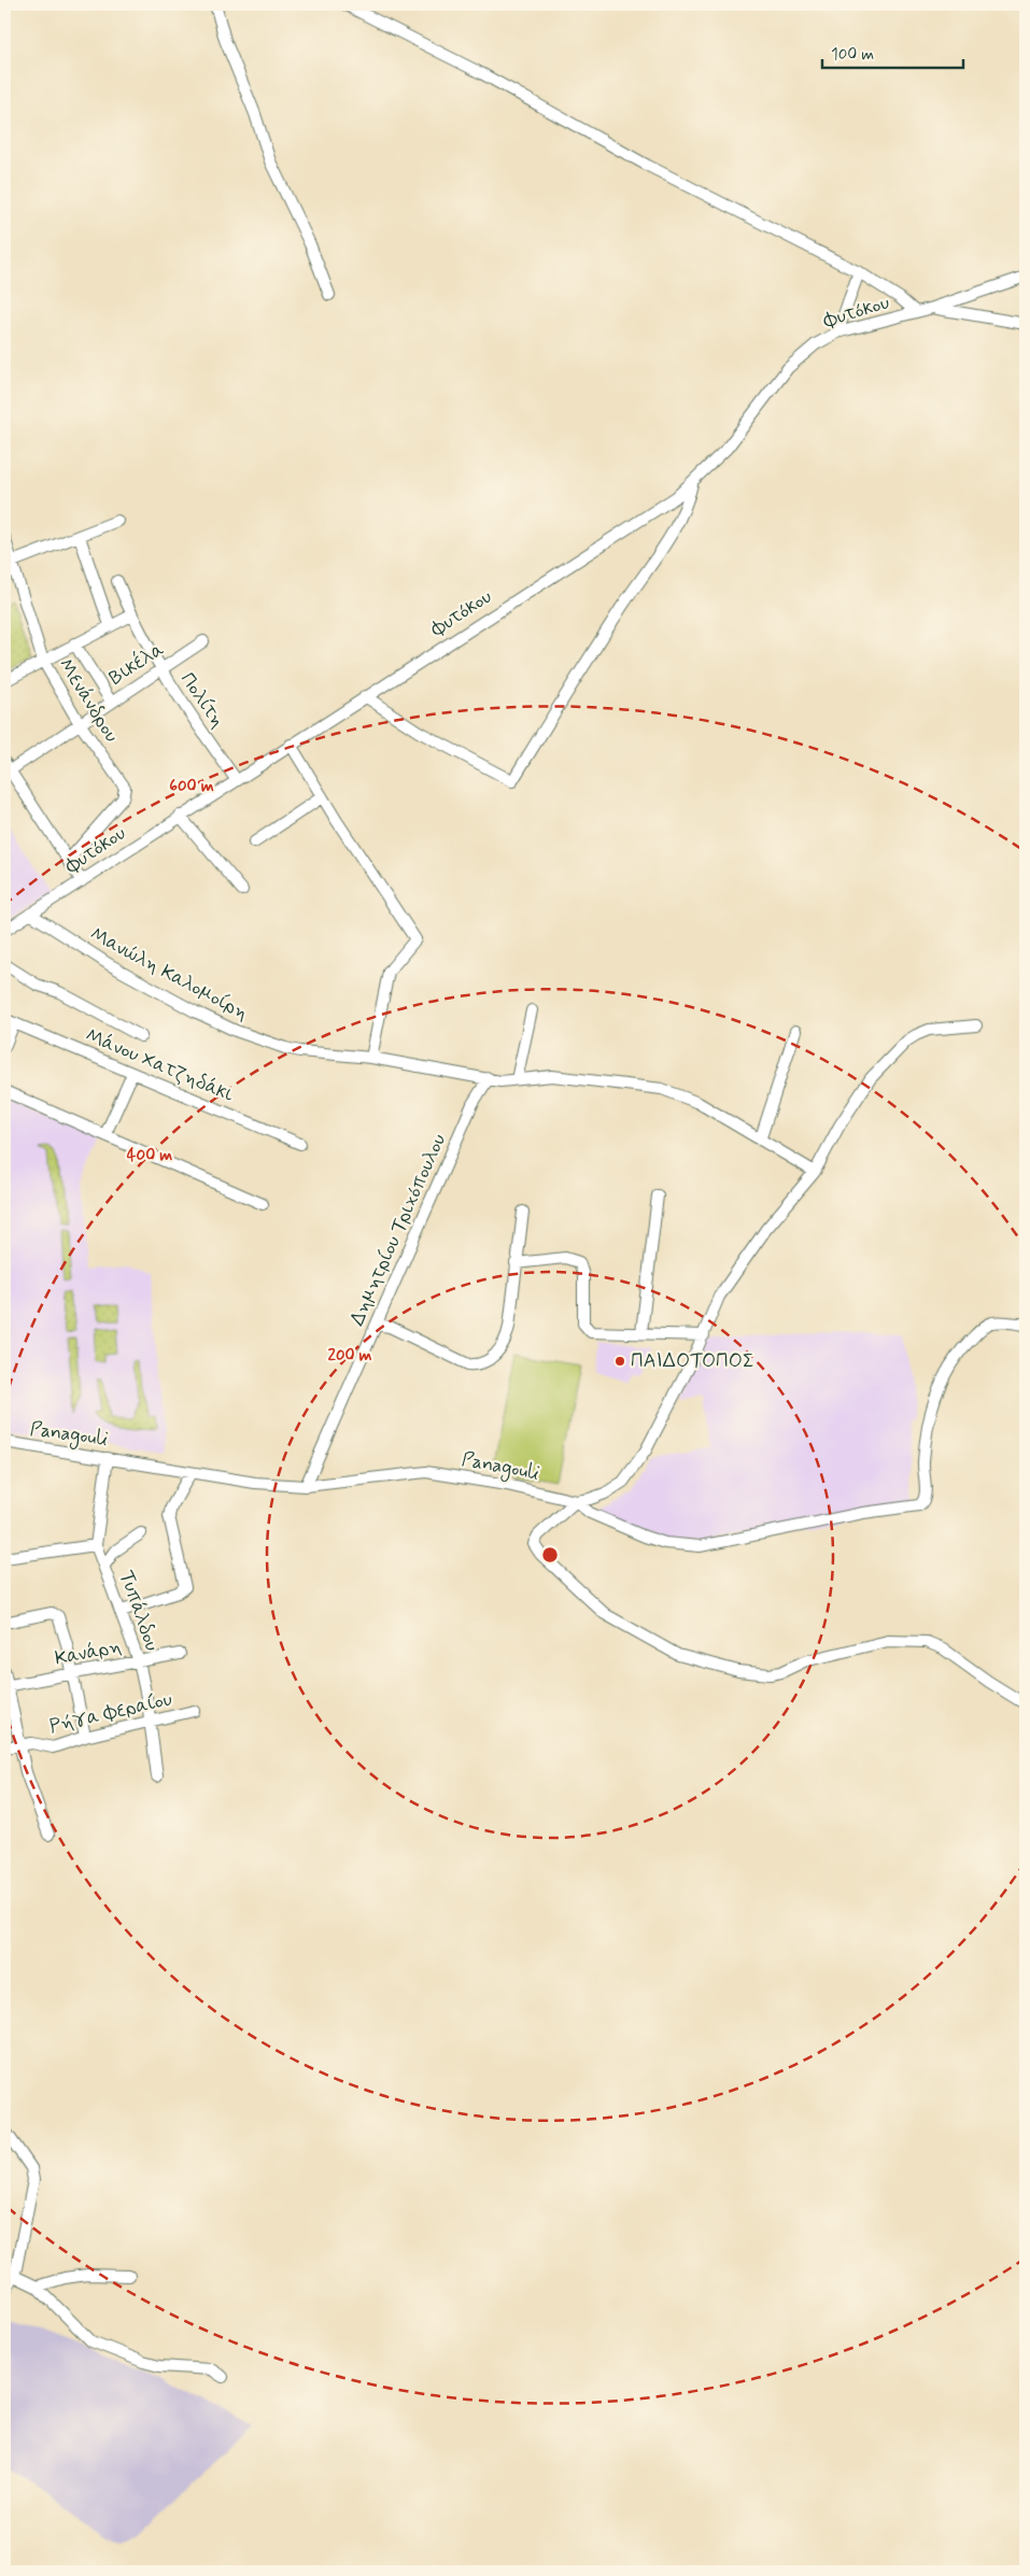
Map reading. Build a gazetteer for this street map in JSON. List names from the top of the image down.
{
  "streets": {
    "street": [
      "Φυτόκου",
      "Βικέλα",
      "Μενάνδρου",
      "Πολίτη",
      "Μανώλη Καλομοίρη",
      "Μάνου Χατζηδάκι",
      "Δημητρίου Τριχόπουλου",
      "Panagouli",
      "Τυπάλδου",
      "Κανάρη",
      "Ρήγα Φεραίου"
    ]
  },
  "crossings": [
    ["Φυτόκου", "Πολίτη"],
    ["Φυτόκου", "Μανώλη Καλομοίρη"],
    ["Βικέλα", "Μενάνδρου"],
    ["Βικέλα", "Πολίτη"],
    ["Μανώλη Καλομοίρη", "Δημητρίου Τριχόπουλου"],
    ["Μανώλη Καλομοίρη", "Panagouli"],
    ["Δημητρίου Τριχόπουλου", "Panagouli"],
    ["Τυπάλδου", "Κανάρη"],
    ["Τυπάλδου", "Ρήγα Φεραίου"]
  ],
  "places": ["ΠΑΙΔΟΤΟΠΟΣ"],
  "scale_bar": "100 m",
  "rings": ["600 m", "400 m", "200 m"]
}
